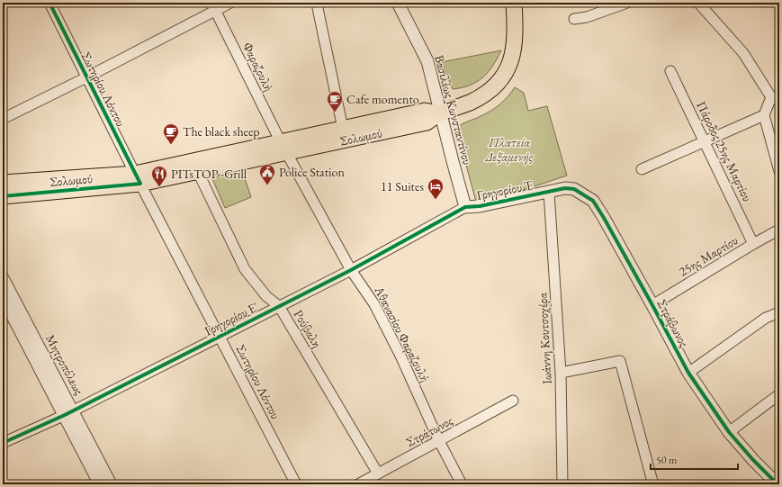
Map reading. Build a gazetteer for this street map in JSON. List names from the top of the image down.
{
  "streets": {
    "main road": ["Σολωμού"],
    "street": [
      "Φαραζουλή",
      "Σωτηρίου Λόντου",
      "Βασιλέως Κωνσταντίνου",
      "Πάροδος 25ης Μαρτίου",
      "Γρηγορίου Έ",
      "25ης Μαρτίου",
      "Γρηγορίου Ε'",
      "Στράβωνος",
      "Ρούβαλη",
      "Αθανασίου Φαραζουλή",
      "Ιωάννη Κουτσοχέρα",
      "Μητροπόλεως",
      "Στράτωνος"
    ]
  },
  "crossings": [
    ["Φαραζουλή", "Σολωμού"],
    ["Φαραζουλή", "Αθανασίου Φαραζουλή"],
    ["Σωτηρίου Λόντου", "Σολωμού"],
    ["Σωτηρίου Λόντου", "Γρηγορίου Ε'"],
    ["Βασιλέως Κωνσταντίνου", "Σολωμού"],
    ["Βασιλέως Κωνσταντίνου", "Γρηγορίου Έ"],
    ["Βασιλέως Κωνσταντίνου", "Γρηγορίου Ε'"],
    ["Σολωμού", "Ρούβαλη"],
    ["Σολωμού", "Αθανασίου Φαραζουλή"],
    ["Πάροδος 25ης Μαρτίου", "25ης Μαρτίου"],
    ["Γρηγορίου Έ", "Γρηγορίου Ε'"],
    ["Γρηγορίου Έ", "Στράβωνος"],
    ["Γρηγορίου Έ", "Ιωάννη Κουτσοχέρα"],
    ["25ης Μαρτίου", "Στράβωνος"],
    ["Γρηγορίου Ε'", "Ρούβαλη"],
    ["Γρηγορίου Ε'", "Αθανασίου Φαραζουλή"],
    ["Γρηγορίου Ε'", "Μητροπόλεως"],
    ["Στράβωνος", "Ιωάννη Κουτσοχέρα"],
    ["Ρούβαλη", "Στράτωνος"],
    ["Αθανασίου Φαραζουλή", "Στράτωνος"]
  ],
  "parks": ["Πλατεία Δεξαμενής"],
  "places": {
    "cafe": ["Cafe momento", "The black sheep"],
    "public building": ["Police Station"],
    "restaurant": ["PITsTOP -Grill"],
    "hotel": ["11 Suites"]
  },
  "scale_bar": "50 m"
}
